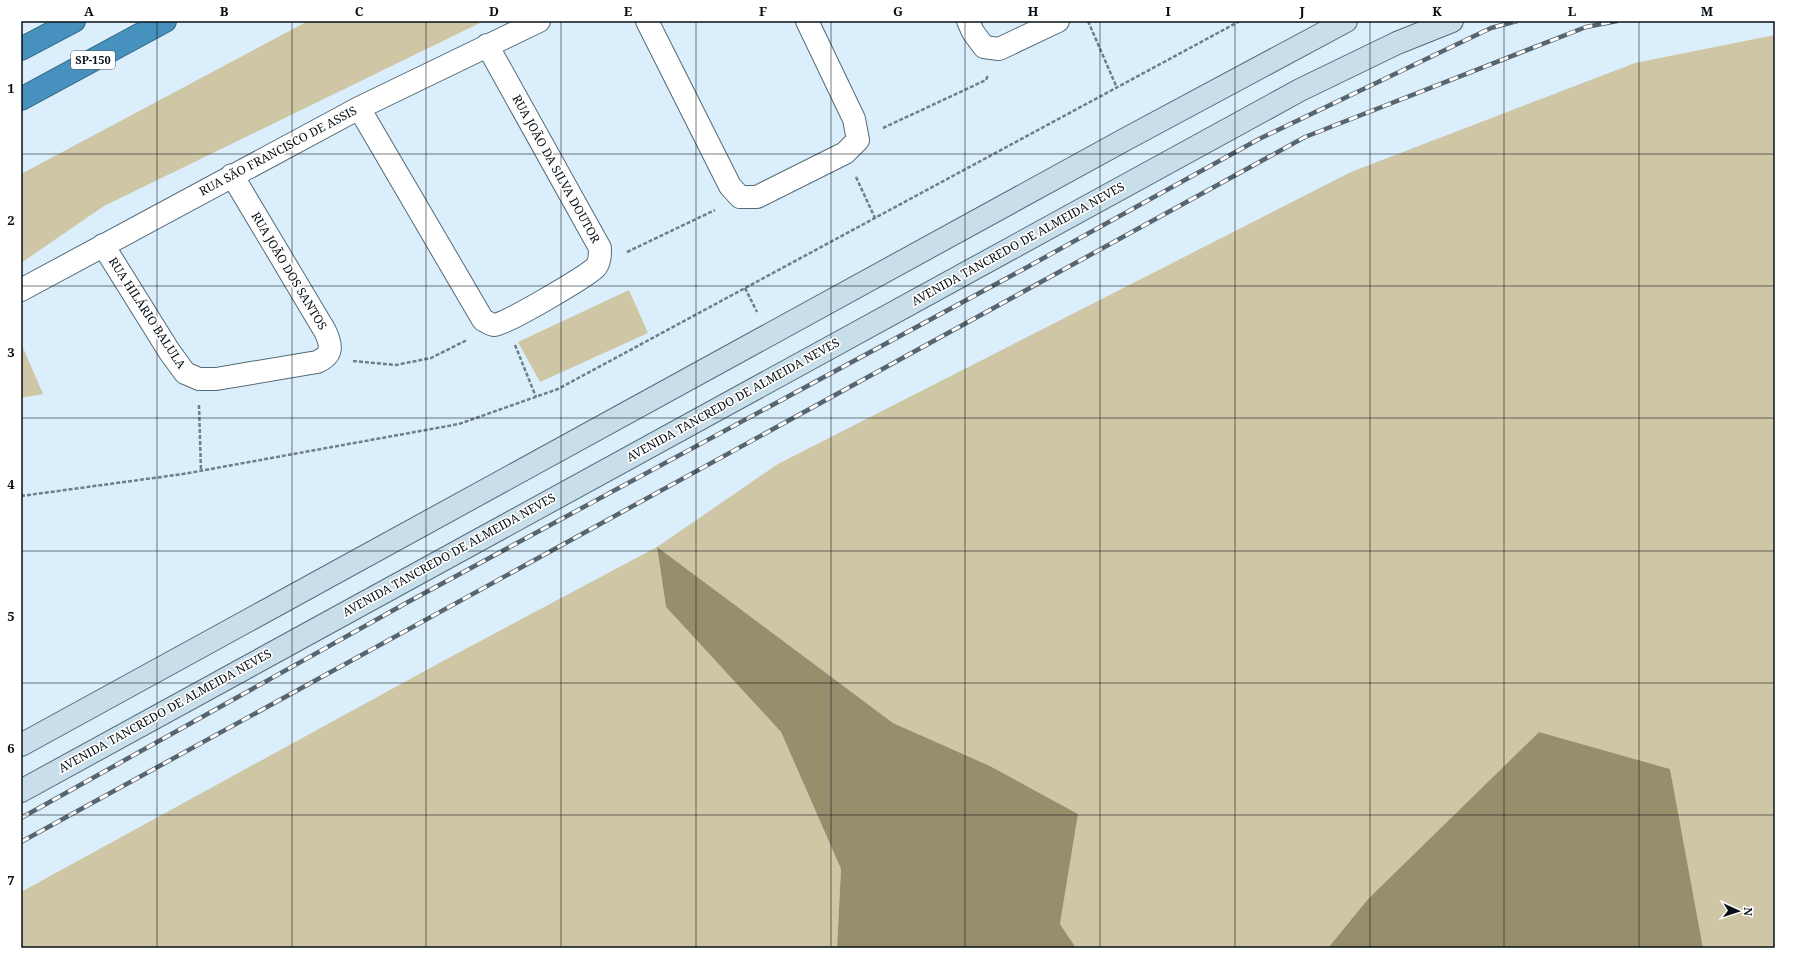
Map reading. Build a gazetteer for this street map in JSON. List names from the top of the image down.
{
  "streets": {
    "highway": ["SP-150"],
    "main road": ["AVENIDA TANCREDO DE ALMEIDA NEVES"],
    "street": [
      "RUA SÃO FRANCISCO DE ASSIS",
      "RUA JOÃO DA SILVA DOUTOR",
      "RUA JOÃO DOS SANTOS",
      "RUA HILÁRIO BALULA"
    ]
  },
  "crossings": [
    ["RUA SÃO FRANCISCO DE ASSIS", "RUA JOÃO DA SILVA DOUTOR"],
    ["RUA SÃO FRANCISCO DE ASSIS", "RUA JOÃO DOS SANTOS"],
    ["RUA SÃO FRANCISCO DE ASSIS", "RUA HILÁRIO BALULA"]
  ],
  "north": "right",
  "grid": {
    "columns": [
      "A",
      "B",
      "C",
      "D",
      "E",
      "F",
      "G",
      "H",
      "I",
      "J",
      "K",
      "L",
      "M"
    ],
    "rows": [
      "1",
      "2",
      "3",
      "4",
      "5",
      "6",
      "7"
    ]
  }
}
